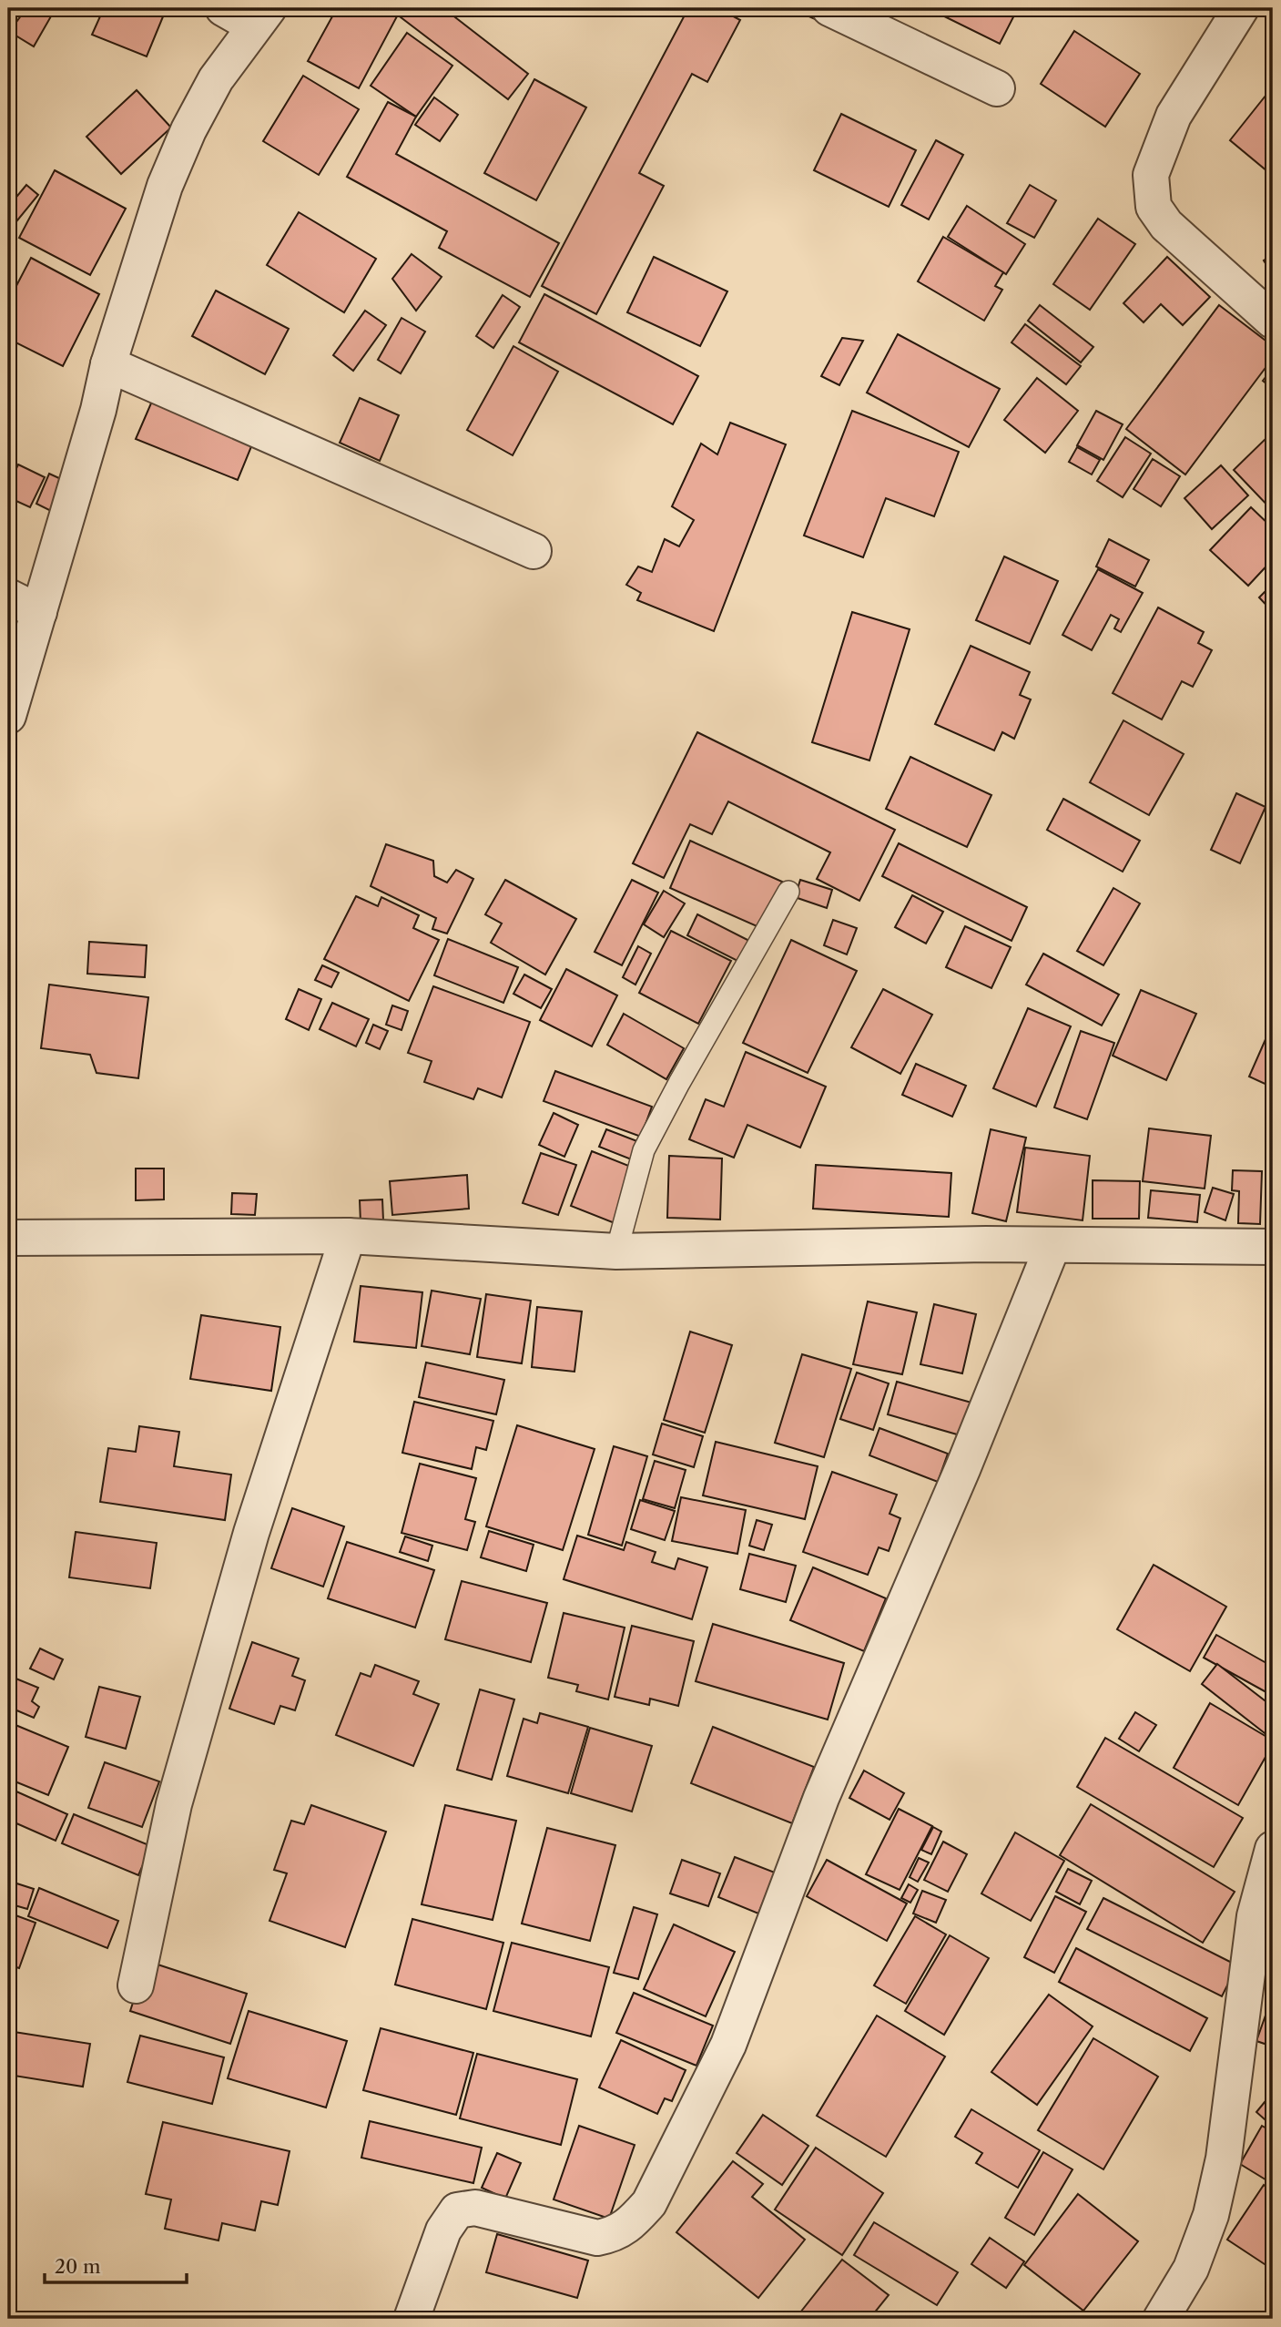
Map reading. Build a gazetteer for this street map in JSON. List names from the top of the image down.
{
  "scale_bar": "20 m"
}
